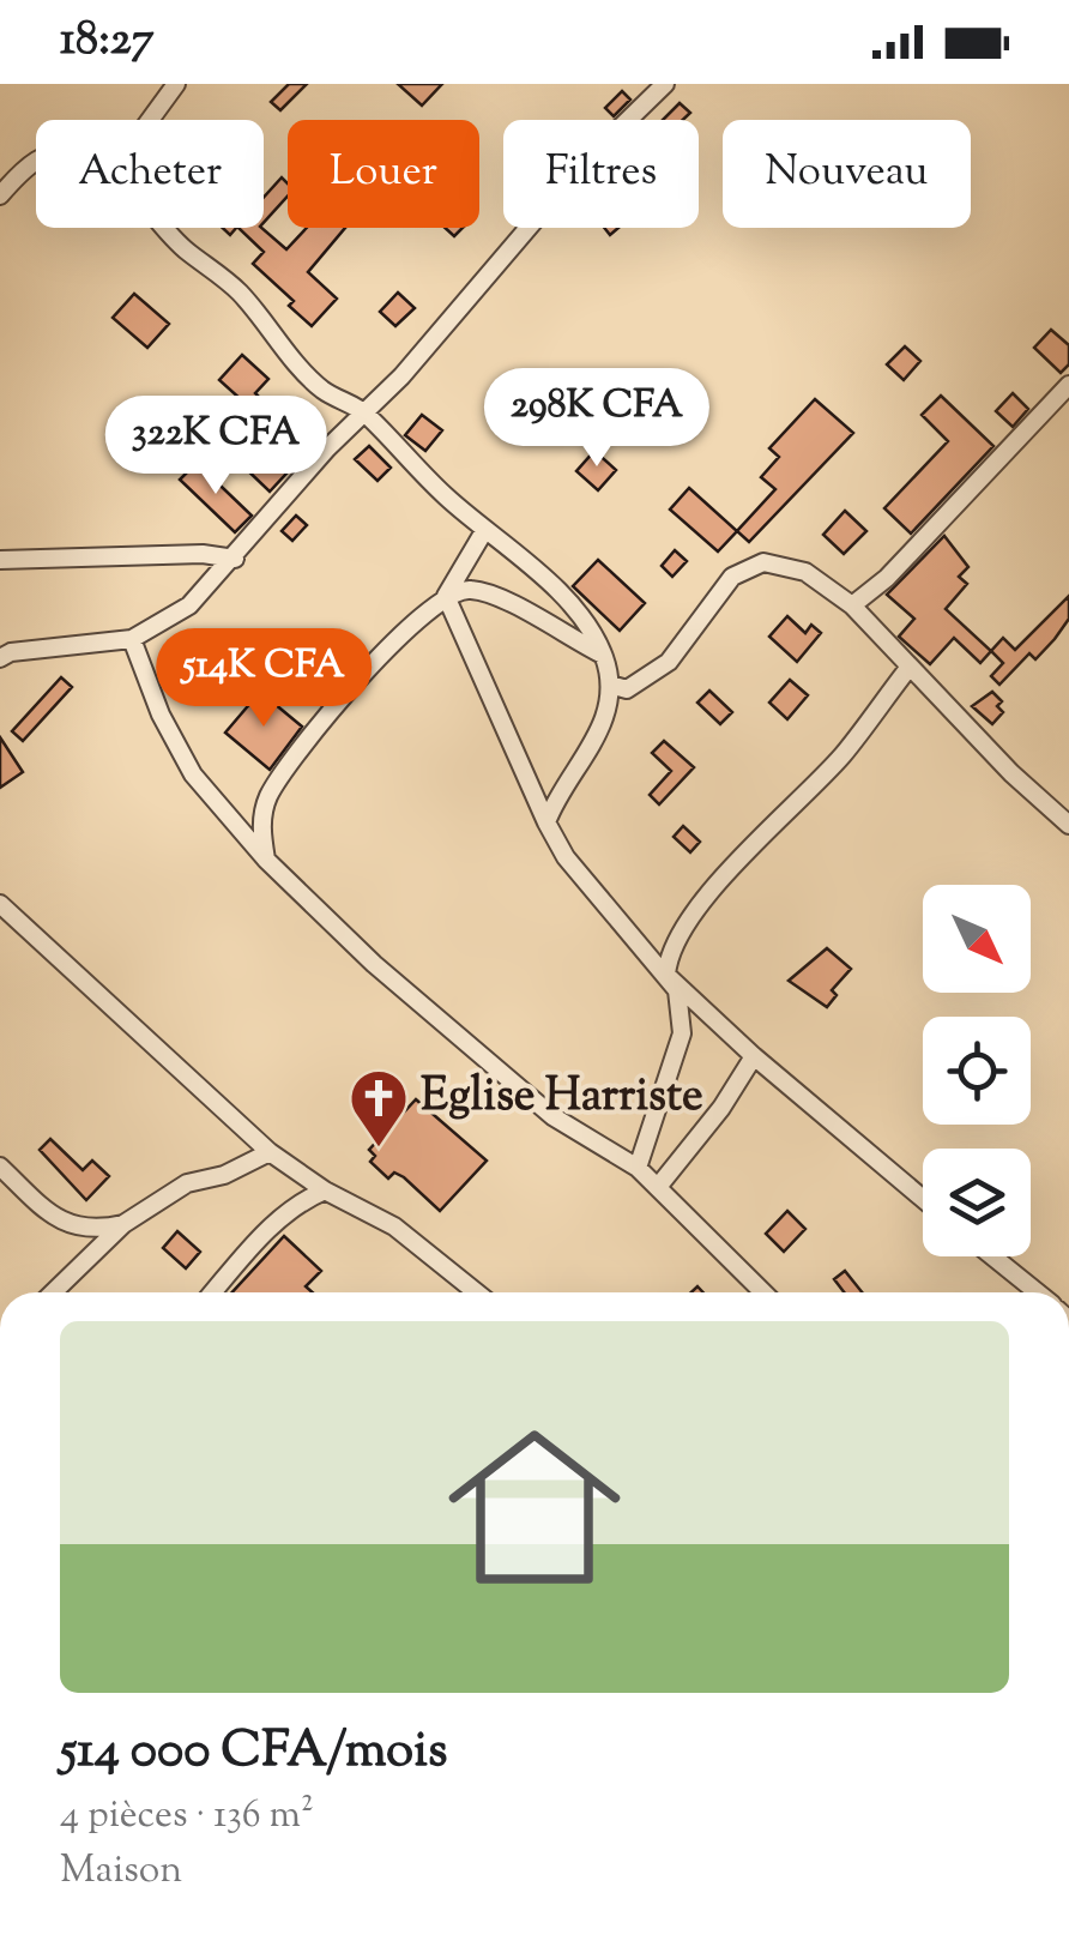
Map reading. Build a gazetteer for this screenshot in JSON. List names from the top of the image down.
{
  "places": {
    "church": ["Eglise Harriste"]
  },
  "north": "bottom right",
  "page": {
    "status": "18:27",
    "chip": [
      "Acheter",
      "Louer",
      "Filtres",
      "Nouveau"
    ],
    "price": ["298K CFA", "322K CFA", "514K CFA"],
    "list": [
      {
        "name": "514 000 CFA/mois",
        "note": "4 pièces · 136 m² · Maison"
      }
    ]
  }
}
